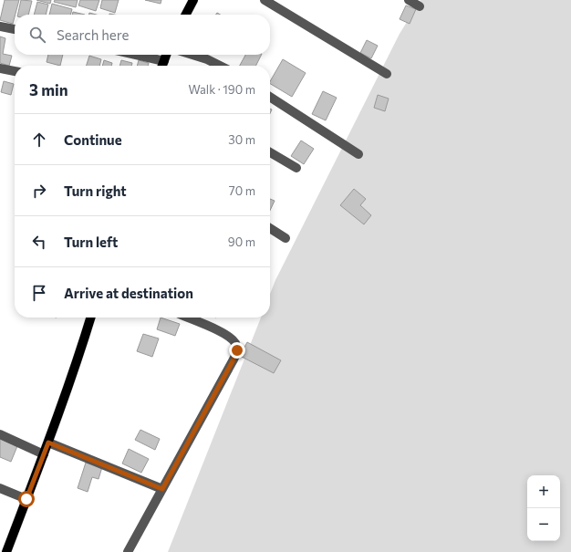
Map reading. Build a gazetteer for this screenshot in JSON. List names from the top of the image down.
{
  "page": {
    "search": "Search here",
    "heading": ["3 min", "Walk · 190 m"],
    "list": [
      ["Continue", "30 m"],
      ["Turn right", "70 m"],
      ["Turn left", "90 m"],
      "Arrive at destination"
    ],
    "map_buttons": ["+", "−"]
  }
}
